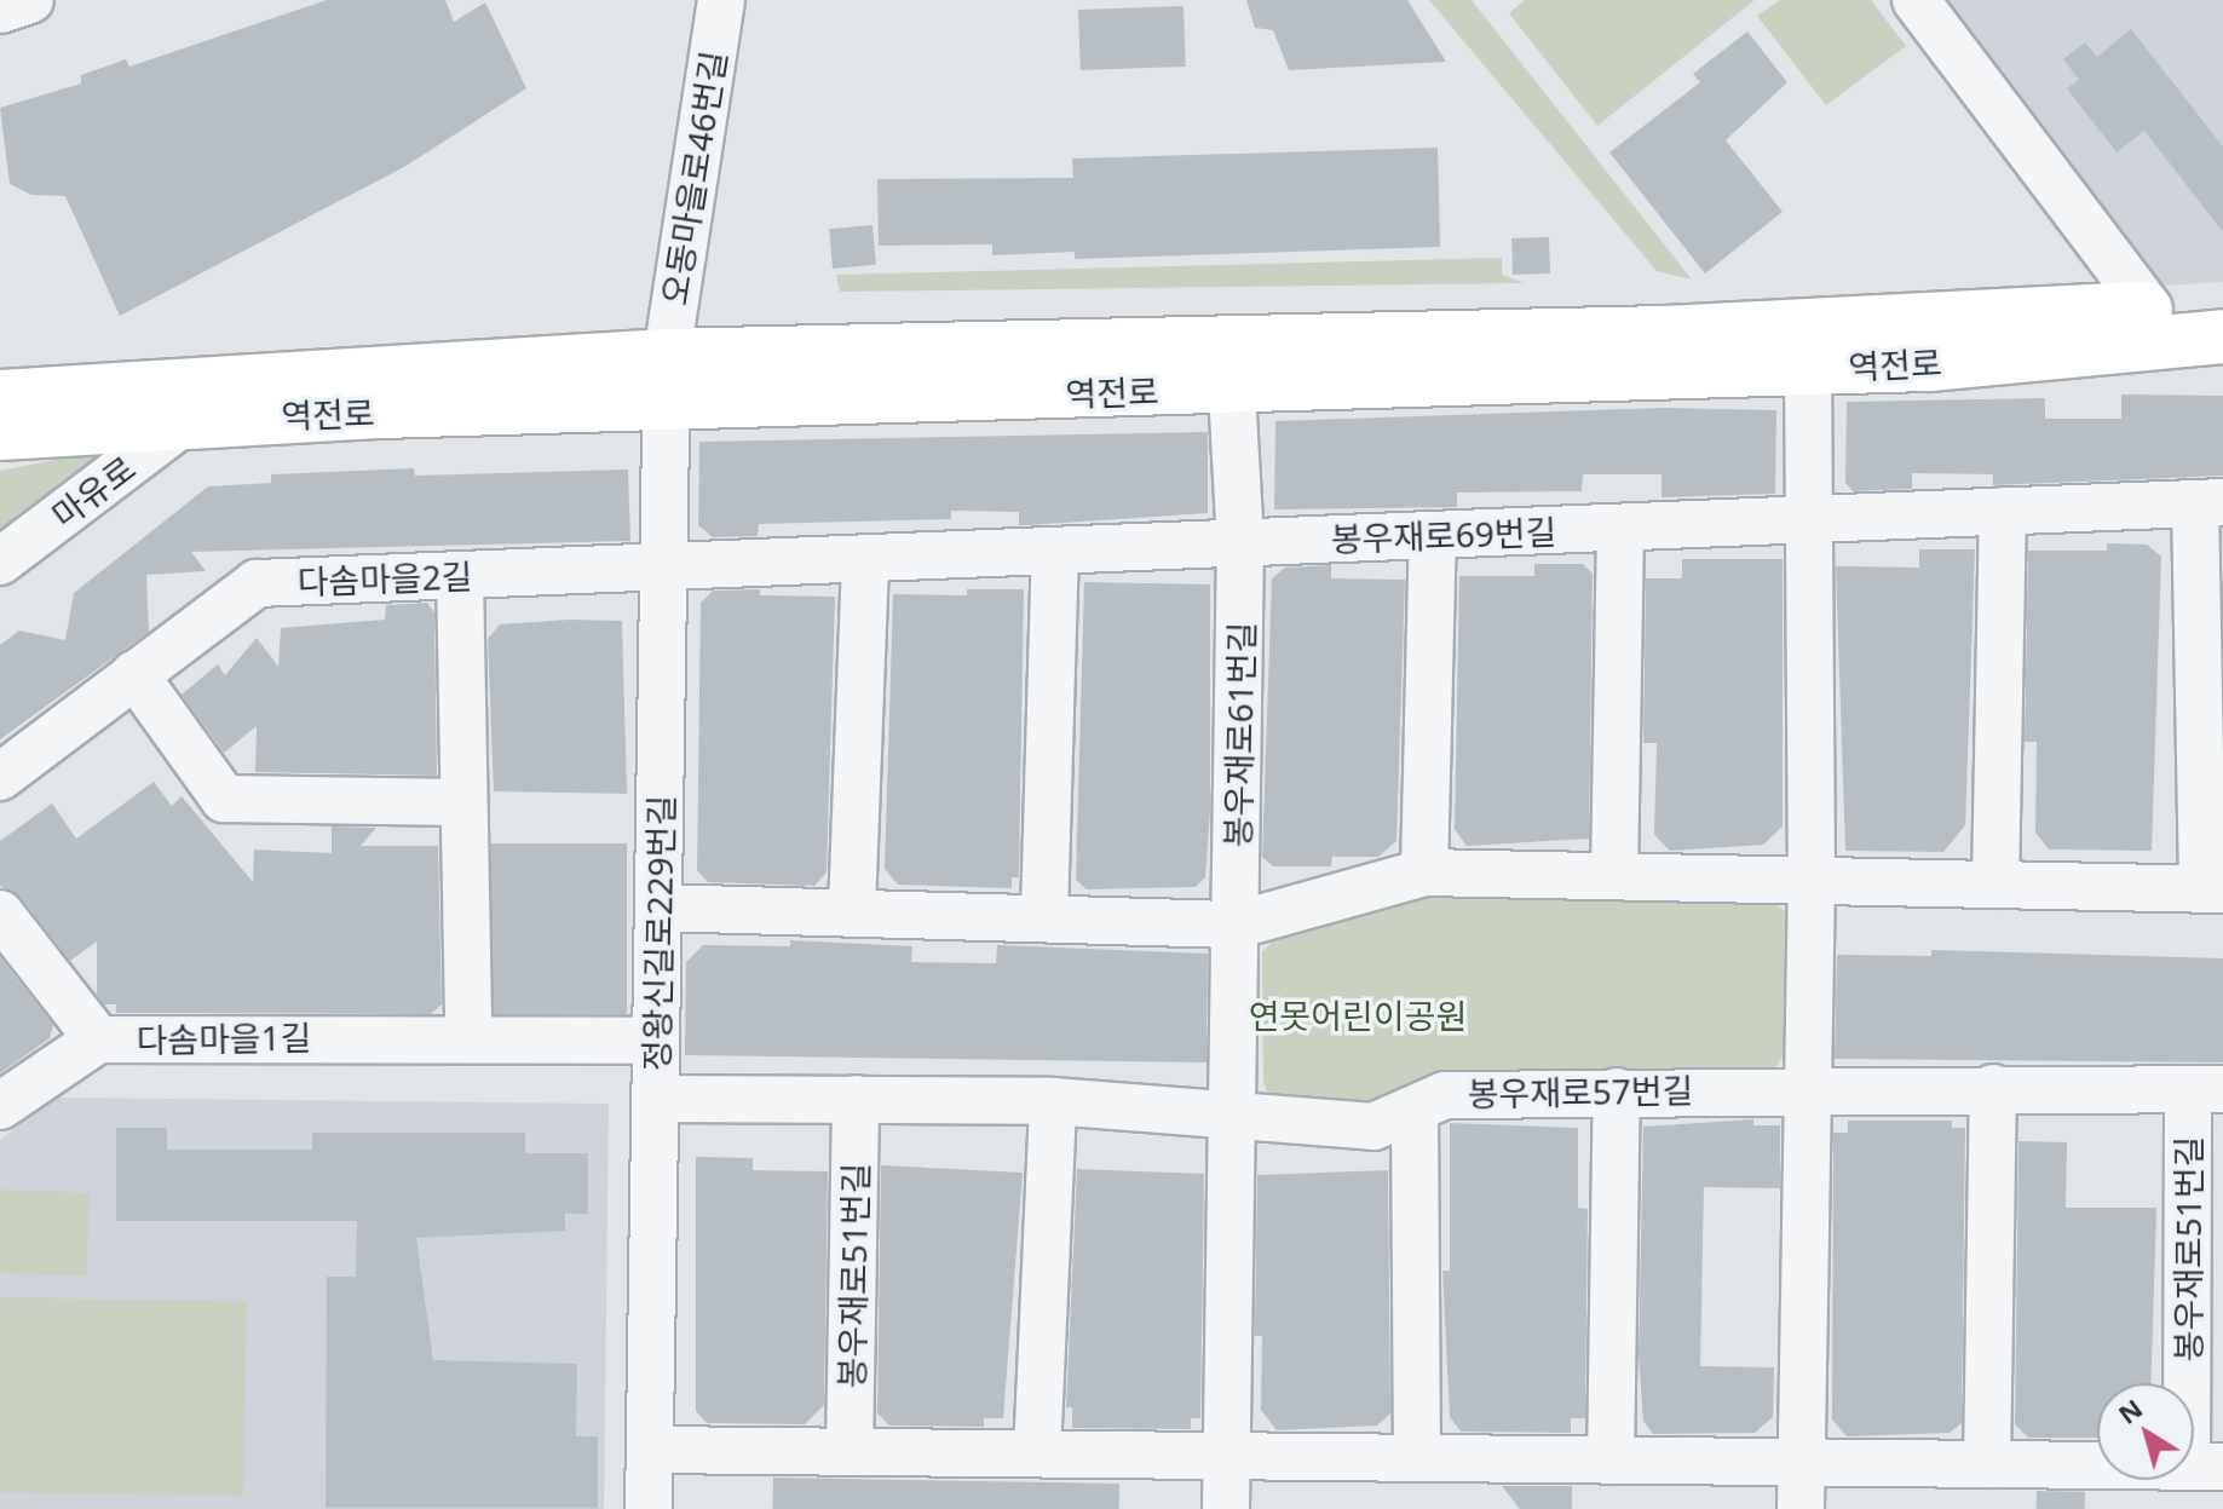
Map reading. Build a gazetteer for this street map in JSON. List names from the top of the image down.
{
  "streets": {
    "main road": ["역전로"],
    "street": [
      "오동마을로46번길",
      "마유로",
      "봉우재로69번길",
      "다솜마을2길",
      "봉우재로61번길",
      "정왕신길로229번길",
      "다솜마을1길",
      "봉우재로57번길",
      "봉우재로51번길"
    ]
  },
  "crossings": [
    ["오동마을로46번길", "역전로"],
    ["오동마을로46번길", "정왕신길로229번길"],
    ["역전로", "마유로"],
    ["역전로", "봉우재로61번길"],
    ["역전로", "정왕신길로229번길"],
    ["봉우재로69번길", "다솜마을2길"],
    ["봉우재로69번길", "봉우재로61번길"],
    ["봉우재로69번길", "정왕신길로229번길"],
    ["다솜마을2길", "정왕신길로229번길"],
    ["봉우재로61번길", "봉우재로57번길"],
    ["정왕신길로229번길", "다솜마을1길"],
    ["정왕신길로229번길", "봉우재로57번길"],
    ["정왕신길로229번길", "봉우재로51번길"],
    ["봉우재로57번길", "봉우재로51번길"]
  ],
  "parks": ["연못어린이공원"],
  "north": "top left"
}
